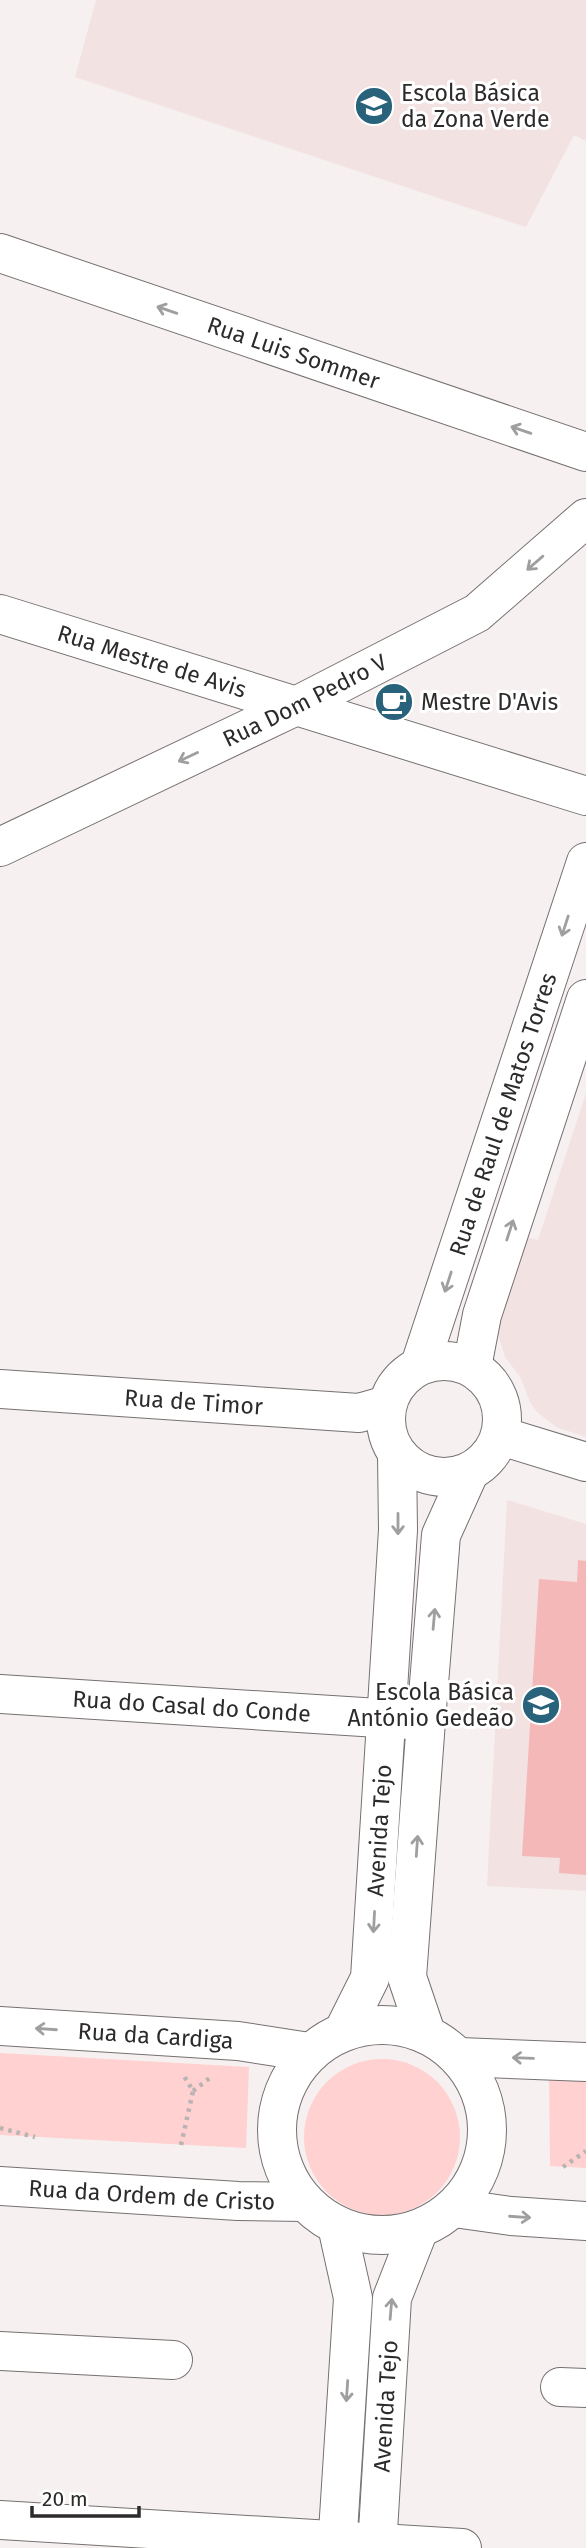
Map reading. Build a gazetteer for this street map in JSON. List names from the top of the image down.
{
  "streets": {
    "street": [
      "Rua Luis Sommer",
      "Rua Mestre de Avis",
      "Rua Dom Pedro V",
      "Rua de Raul de Matos Torres",
      "Rua de Timor",
      "Rua do Casal do Conde",
      "Avenida Tejo",
      "Rua da Cardiga",
      "Rua da Ordem de Cristo"
    ]
  },
  "crossings": [
    ["Rua Mestre de Avis", "Rua Dom Pedro V"],
    ["Rua de Raul de Matos Torres", "Rua de Timor"],
    ["Rua de Raul de Matos Torres", "Avenida Tejo"],
    ["Rua de Timor", "Avenida Tejo"],
    ["Rua do Casal do Conde", "Avenida Tejo"],
    ["Avenida Tejo", "Rua da Cardiga"],
    ["Avenida Tejo", "Rua da Ordem de Cristo"],
    ["Rua da Cardiga", "Rua da Ordem de Cristo"]
  ],
  "one_way": ["Rua Luis Sommer", "Rua Dom Pedro V"],
  "places": {
    "school or university": ["Escola Básica da Zona Verde", "Escola Básica António Gedeão"],
    "cafe": ["Mestre D'Avis"]
  },
  "scale_bar": "20 m"
}
